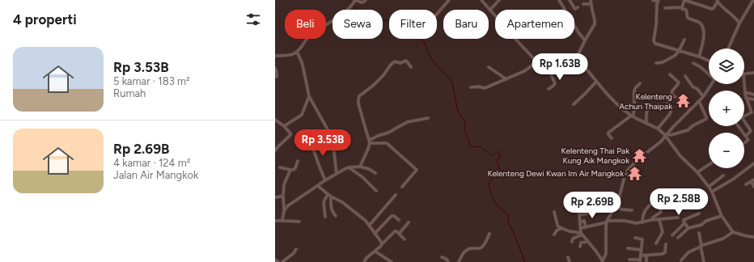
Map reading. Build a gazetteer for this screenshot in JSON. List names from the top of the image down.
{
  "places": {
    "temple": ["Kelenteng Achun Thaipak", "Kelenteng Thai Pak Kung Aik Mangkok", "Kelenteng Dewi Kwan Im Air Mangkok"]
  },
  "page": {
    "heading": "4 properti",
    "chip": [
      "Beli",
      "Sewa",
      "Filter",
      "Baru",
      "Apartemen"
    ],
    "list": [
      {
        "name": "Rp 3.53B",
        "note": "5 kamar · 183 m² · Rumah"
      },
      {
        "name": "Rp 2.69B",
        "note": "4 kamar · 124 m² · Jalan Air Mangkok"
      }
    ],
    "map_buttons": ["+", "−"],
    "price": [
      "Rp 1.63B",
      "Rp 3.53B",
      "Rp 2.58B",
      "Rp 2.69B"
    ]
  }
}
